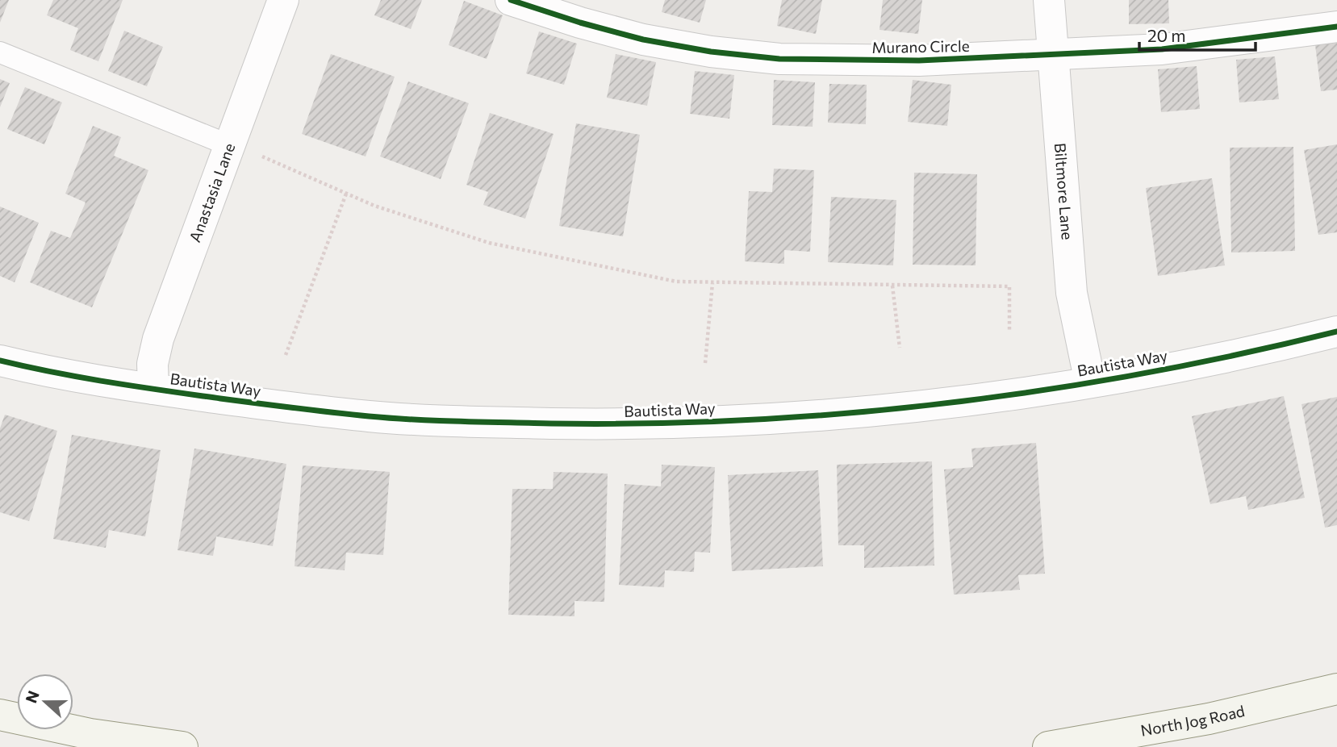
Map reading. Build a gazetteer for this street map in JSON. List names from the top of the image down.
{
  "streets": {
    "main road": ["North Jog Road"],
    "street": [
      "Murano Circle",
      "Biltmore Lane",
      "Anastasia Lane",
      "Bautista Way"
    ]
  },
  "crossings": [
    ["Murano Circle", "Biltmore Lane"],
    ["Biltmore Lane", "Bautista Way"],
    ["Anastasia Lane", "Bautista Way"]
  ],
  "scale_bar": "20 m",
  "north": "left"
}
